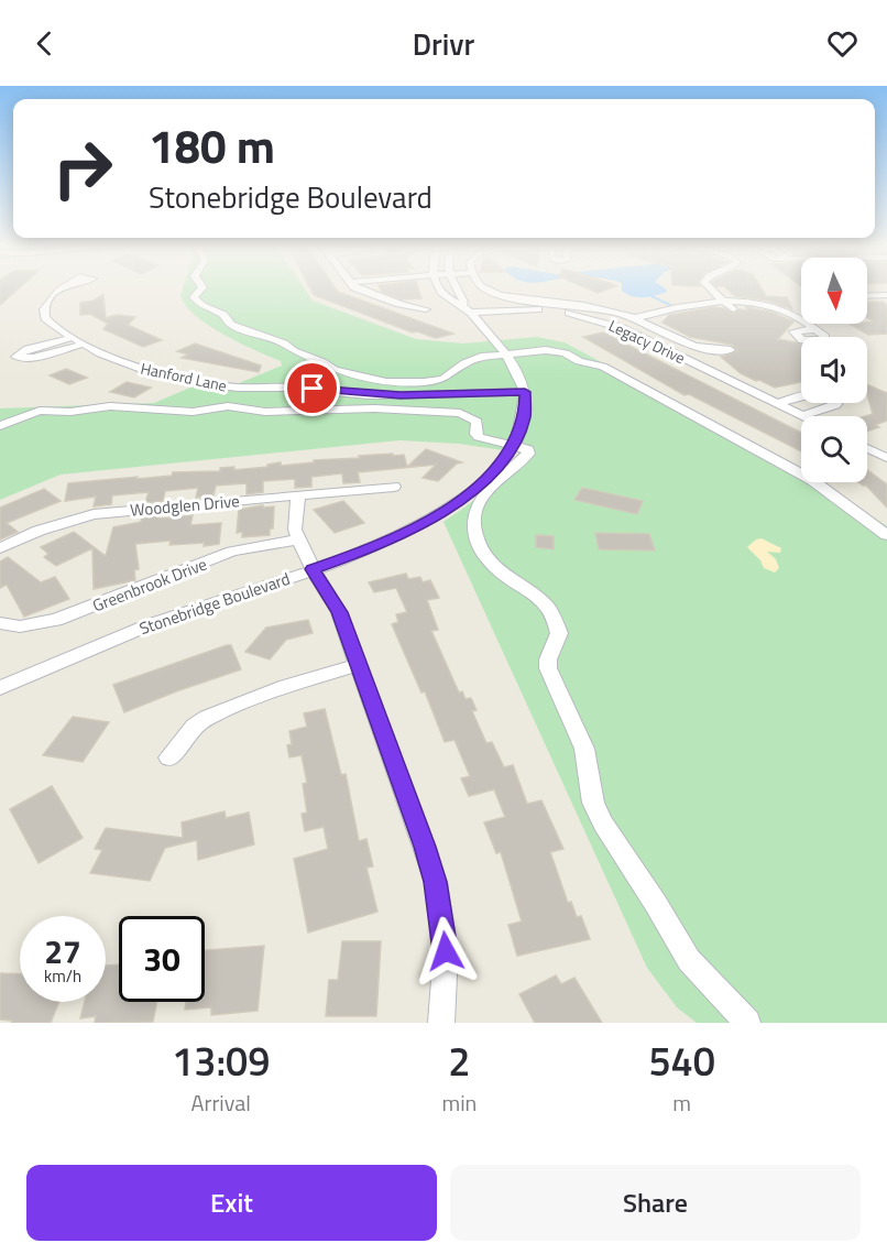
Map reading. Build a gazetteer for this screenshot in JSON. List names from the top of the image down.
{
  "streets": {
    "street": [
      "Legacy Drive",
      "Hanford Lane",
      "Woodglen Drive",
      "Greenbrook Drive",
      "Stonebridge Boulevard"
    ]
  },
  "crossings": [
    ["Hanford Lane", "Stonebridge Boulevard"]
  ],
  "north": "bottom",
  "page": {
    "header": "Drivr",
    "turn": ["180 m", "Stonebridge Boulevard"],
    "speed": "27 km/h",
    "limit": "30",
    "eta": [
      "13:09",
      "Arrival",
      "2",
      "min",
      "540",
      "m"
    ],
    "buttons": ["Exit", "Share"]
  }
}
